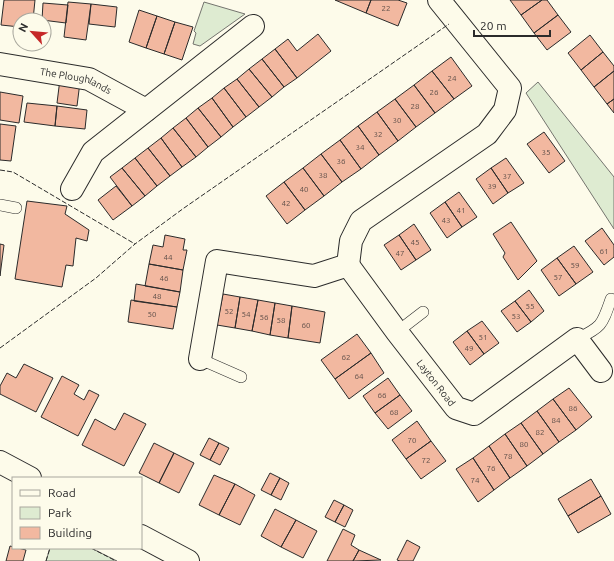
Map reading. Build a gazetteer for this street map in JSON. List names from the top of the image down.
{
  "streets": {
    "street": ["The Ploughlands", "Layton Road"]
  },
  "house_numbers": [
    "22",
    "24",
    "26",
    "28",
    "30",
    "32",
    "34",
    "35",
    "36",
    "38",
    "37",
    "39",
    "40",
    "42",
    "41",
    "43",
    "45",
    "61",
    "47",
    "44",
    "59",
    "57",
    "46",
    "48",
    "55",
    "52",
    "50",
    "54",
    "53",
    "56",
    "58",
    "60",
    "51",
    "49",
    "62",
    "64",
    "66",
    "86",
    "68",
    "84",
    "82",
    "70",
    "80",
    "78",
    "72",
    "76",
    "74"
  ],
  "legend": ["Road", "Park", "Building"],
  "scale_bar": "20 m",
  "north": "top left"
}
